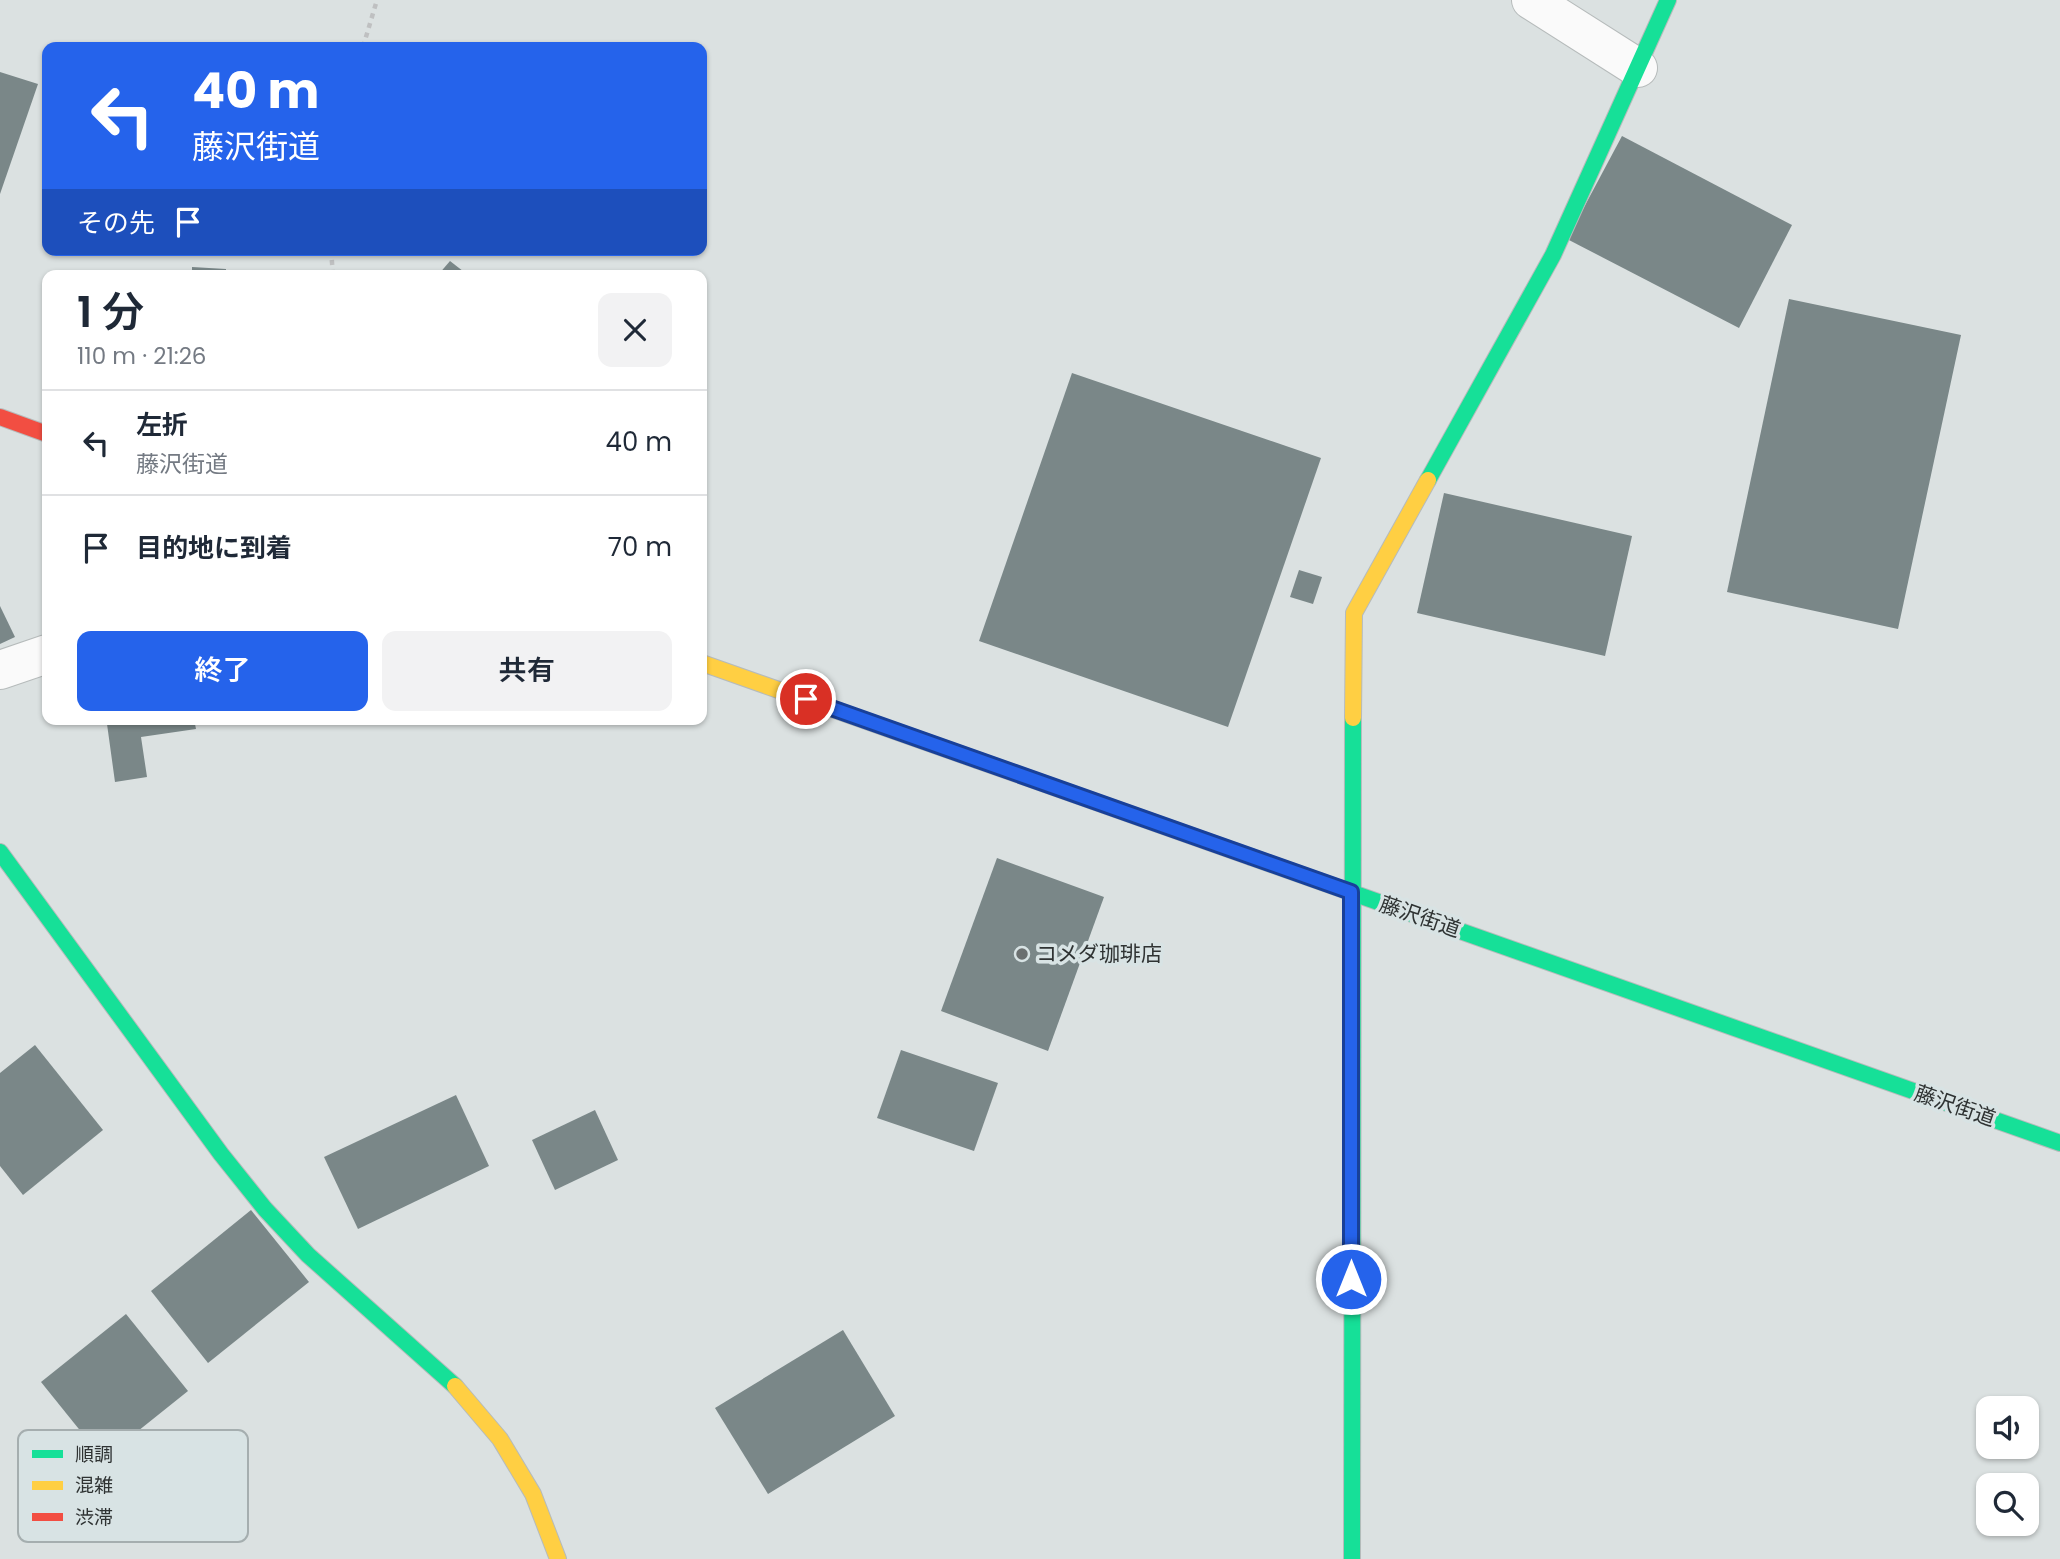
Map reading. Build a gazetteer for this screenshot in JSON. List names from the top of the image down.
{
  "streets": {
    "main road": ["藤沢街道"]
  },
  "places": ["コメダ珈琲店"],
  "legend": ["順調", "混雑", "渋滞"],
  "page": {
    "turn": ["40 m", "藤沢街道"],
    "then": "その先",
    "heading": ["1 分", "110 m · 21:26"],
    "list": [
      {
        "name": "左折",
        "note": "藤沢街道",
        "value": "40 m"
      },
      {
        "name": "目的地に到着",
        "value": "70 m"
      }
    ],
    "buttons": ["終了", "共有"]
  }
}
